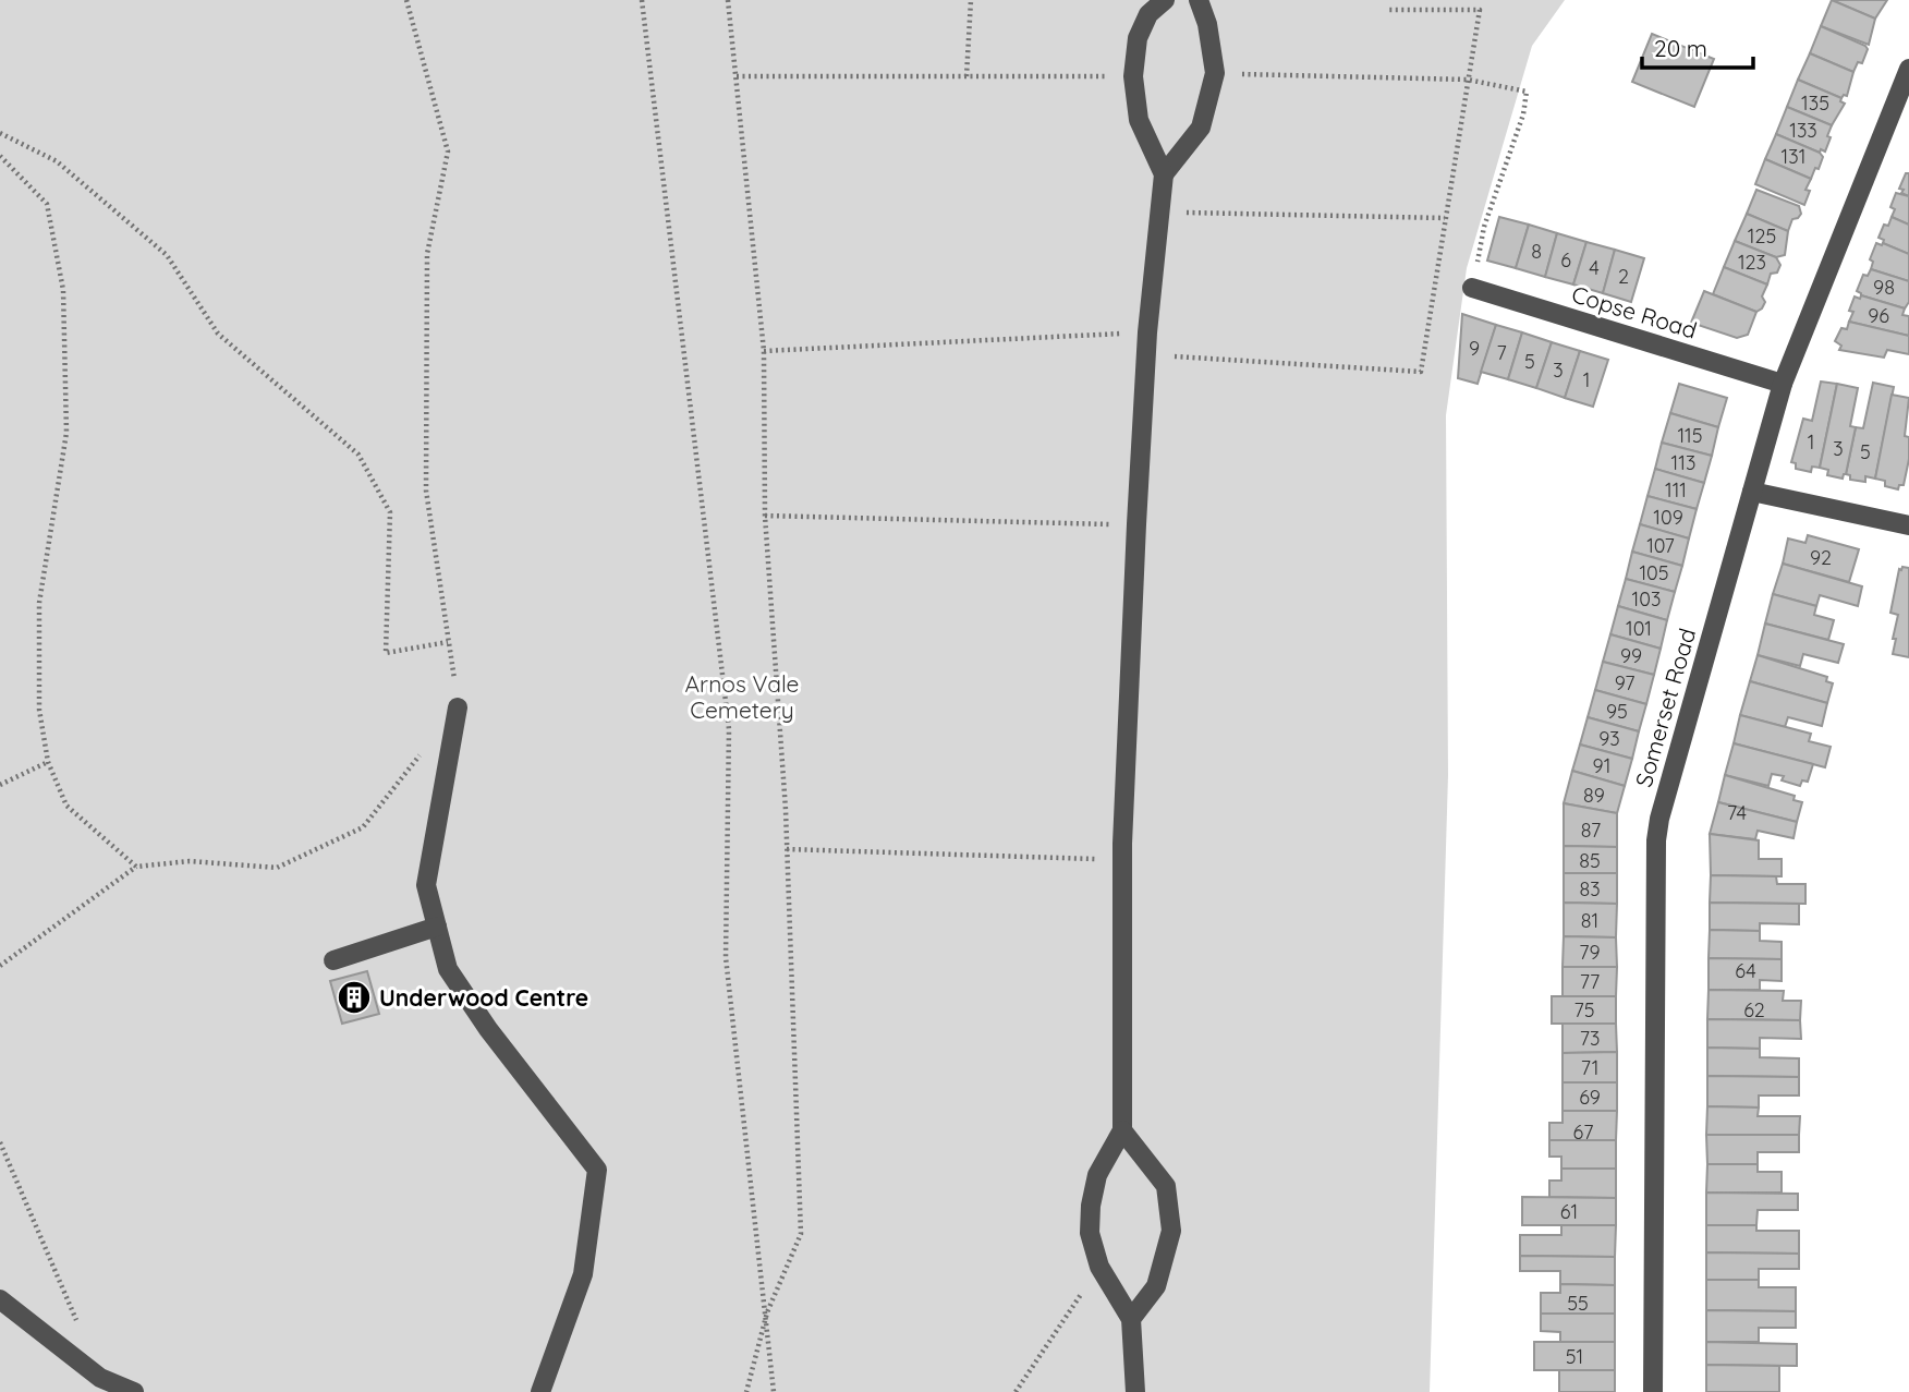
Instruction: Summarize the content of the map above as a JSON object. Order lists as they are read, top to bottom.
{
  "streets": {
    "street": ["Copse Road", "Somerset Road"]
  },
  "crossings": [
    ["Copse Road", "Somerset Road"]
  ],
  "parks": ["Arnos Vale Cemetery"],
  "places": {
    "building": ["Underwood Centre"]
  },
  "house_numbers": [
    "135",
    "133",
    "131",
    "125",
    "8",
    "6",
    "123",
    "4",
    "2",
    "98",
    "96",
    "9",
    "7",
    "5",
    "3",
    "1",
    "115",
    "1",
    "3",
    "5",
    "113",
    "111",
    "109",
    "107",
    "92",
    "105",
    "103",
    "101",
    "99",
    "97",
    "95",
    "93",
    "91",
    "89",
    "74",
    "87",
    "85",
    "83",
    "81",
    "79",
    "64",
    "77",
    "75",
    "62",
    "73",
    "71",
    "69",
    "67",
    "61",
    "55",
    "51"
  ],
  "scale_bar": "20 m"
}
